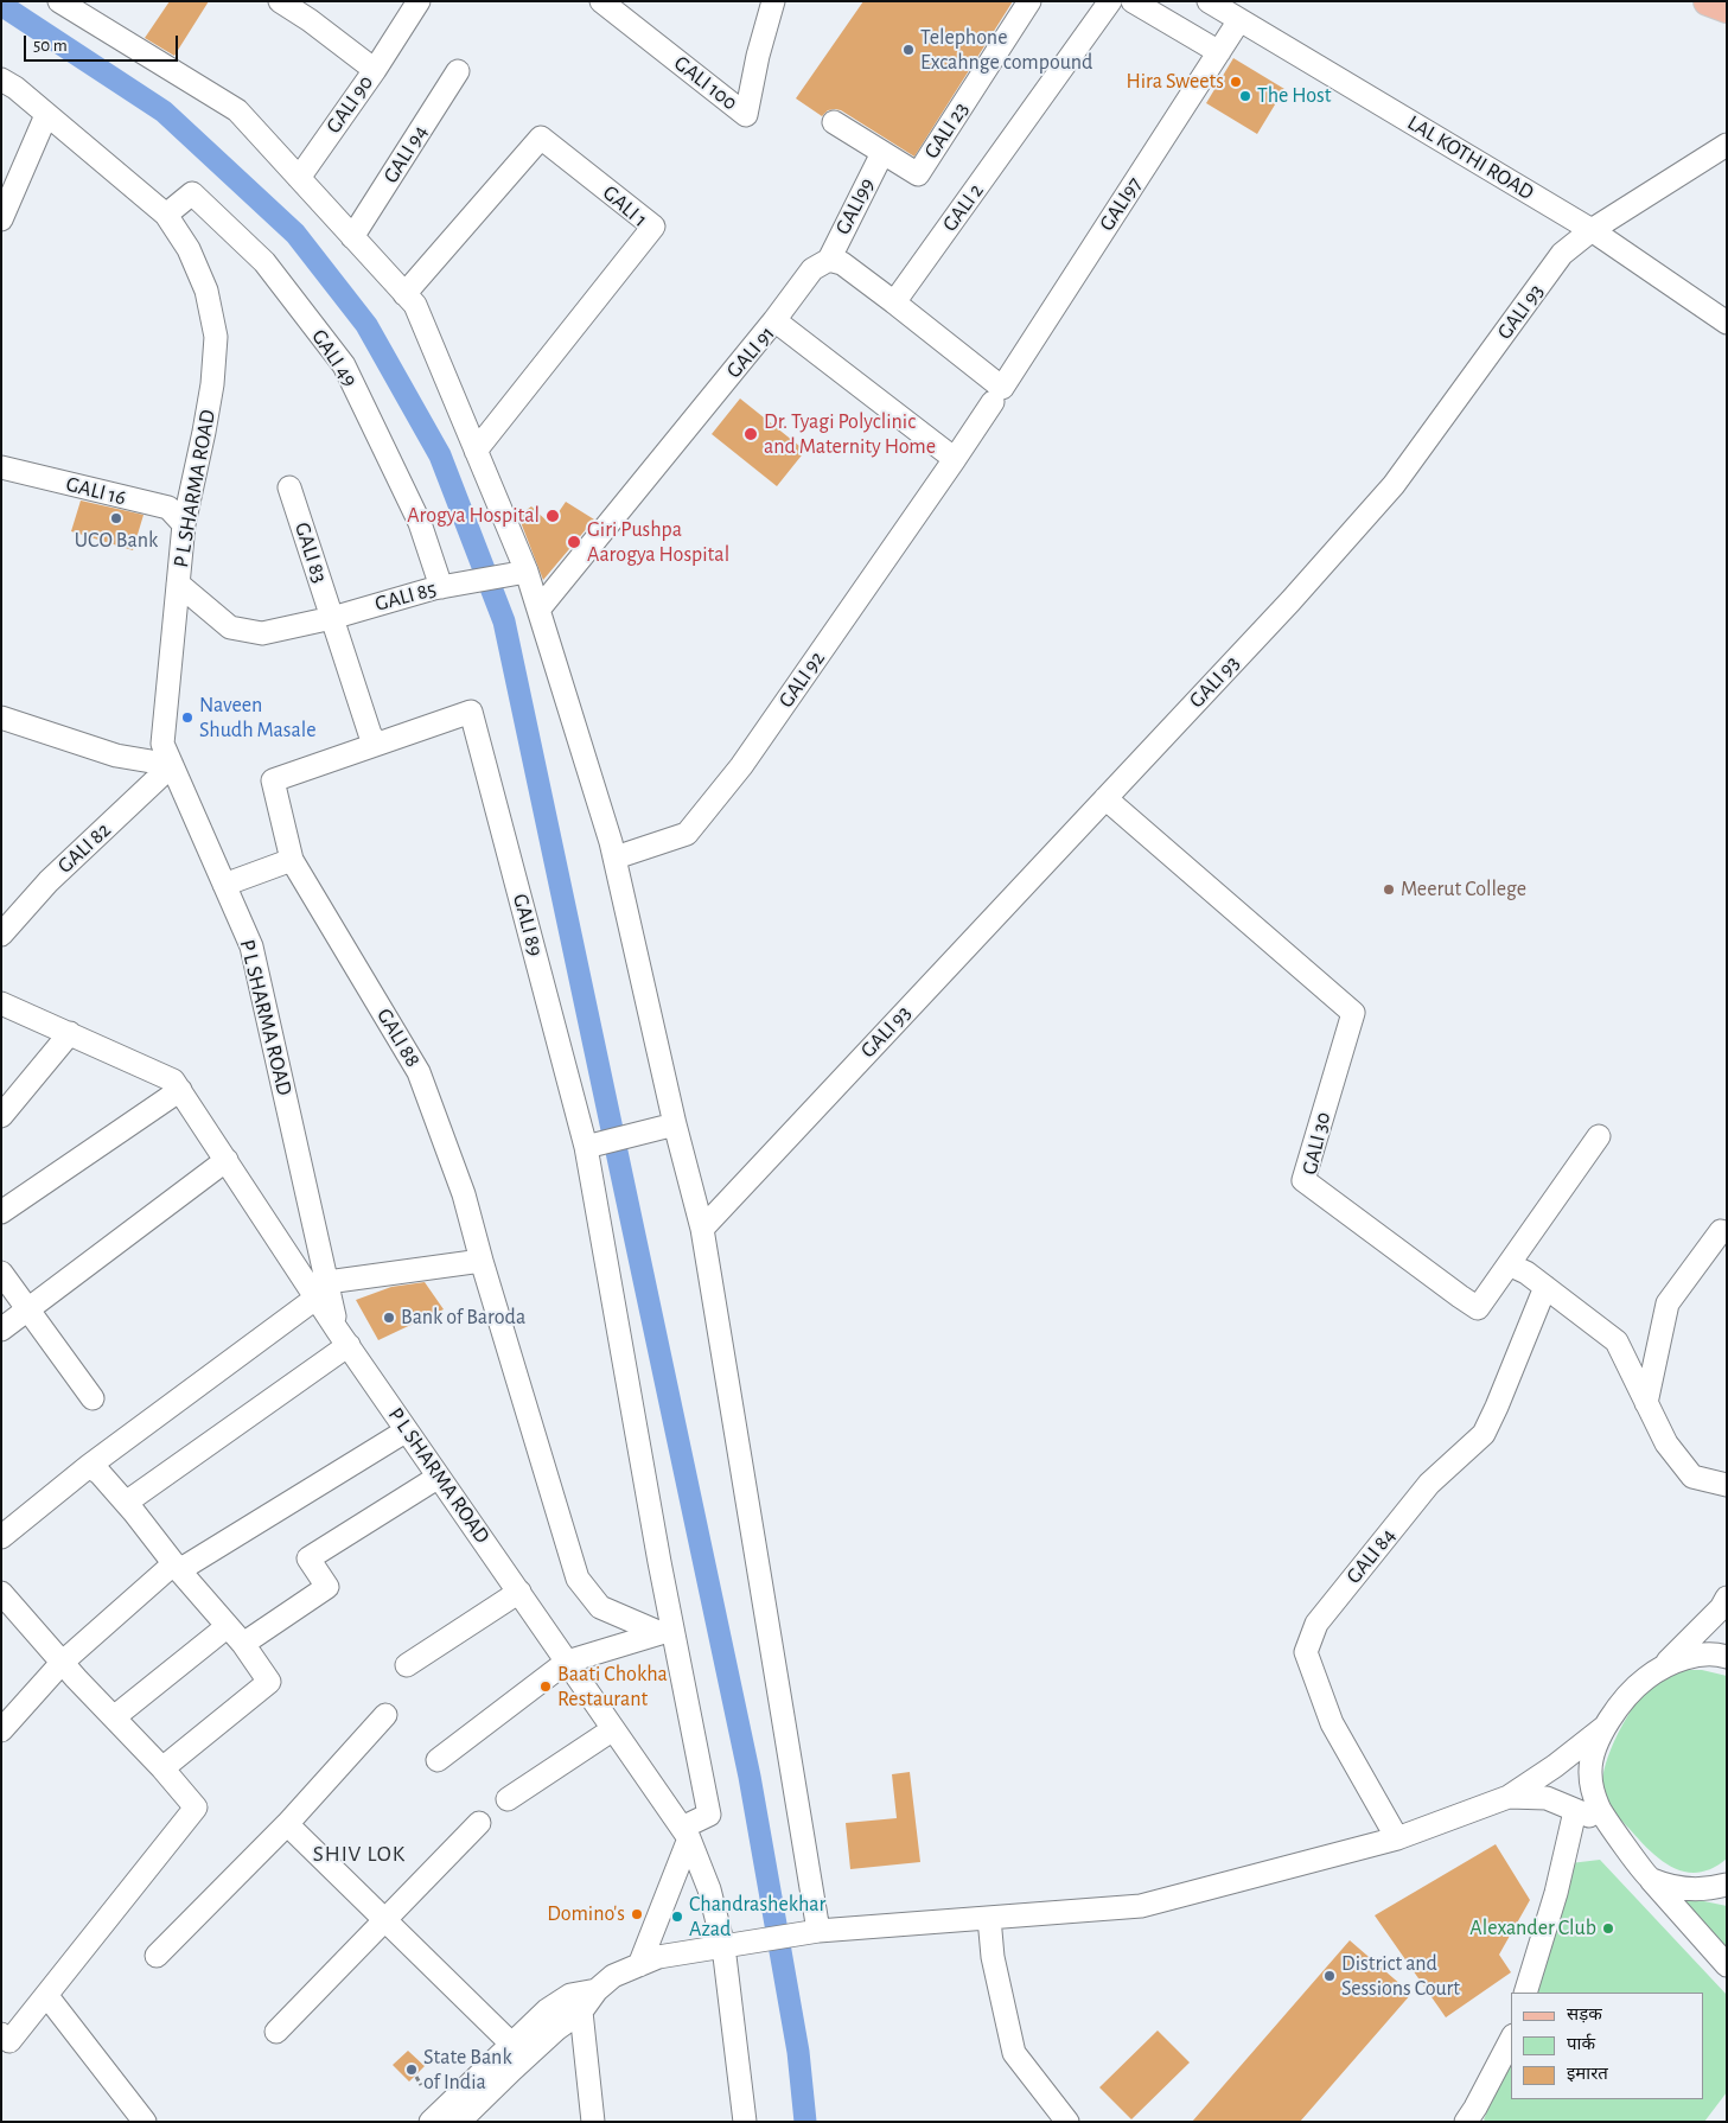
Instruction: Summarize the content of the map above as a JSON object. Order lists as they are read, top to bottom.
{
  "streets": {
    "street": [
      "GALI 100",
      "GALI 90",
      "GALI 23",
      "GALI 94",
      "LAL KOTHI ROAD",
      "GALI97",
      "GALI 1",
      "GALI99",
      "GALI 2",
      "GALI 93",
      "GALI 91",
      "GALI 49",
      "P L SHARMA ROAD",
      "GALI 16",
      "GALI 83",
      "GALI 85",
      "GALI 92",
      "GALI 82",
      "GALI 89",
      "GALI 88",
      "GALI 30",
      "GALI 84"
    ]
  },
  "crossings": [
    ["GALI 23", "GALI99"],
    ["LAL KOTHI ROAD", "GALI97"],
    ["LAL KOTHI ROAD", "GALI 93"],
    ["GALI99", "GALI 91"],
    ["GALI 93", "GALI 30"],
    ["GALI 91", "GALI 92"],
    ["GALI 49", "P L SHARMA ROAD"],
    ["GALI 49", "GALI 85"],
    ["P L SHARMA ROAD", "GALI 16"],
    ["P L SHARMA ROAD", "GALI 85"],
    ["P L SHARMA ROAD", "GALI 82"],
    ["P L SHARMA ROAD", "GALI 88"],
    ["GALI 83", "GALI 85"],
    ["GALI 83", "GALI 89"],
    ["GALI 83", "GALI 88"],
    ["GALI 89", "GALI 88"]
  ],
  "districts": ["SHIV LOK"],
  "places": [
    "Telephone Excahnge compound",
    "Hira Sweets",
    "The Host",
    "Dr. Tyagi Polyclinic and Maternity Home",
    "Arogya Hospital",
    "UCO Bank",
    "Giri Pushpa Aarogya Hospital",
    "Naveen Shudh Masale",
    "Meerut College",
    "Bank of Baroda",
    "Baati Chokha Restaurant",
    "Domino's",
    "Chandrashekhar Azad",
    "Alexander Club",
    "District and Sessions Court",
    "State Bank of India"
  ],
  "legend": ["सड़क", "पार्क", "इमारत"],
  "scale_bar": "50 m"
}
